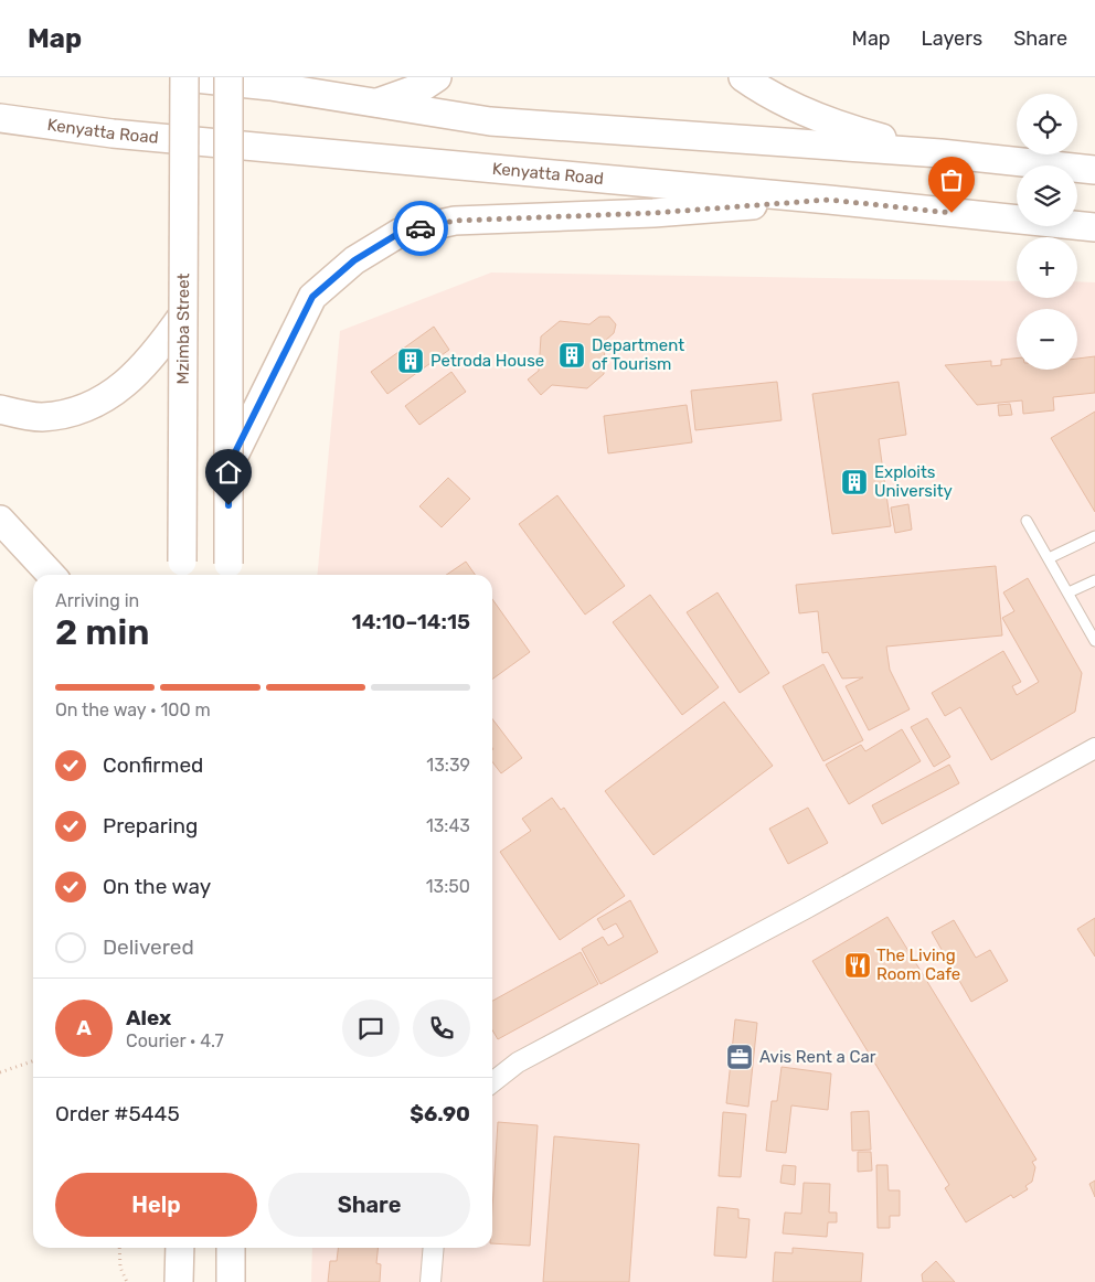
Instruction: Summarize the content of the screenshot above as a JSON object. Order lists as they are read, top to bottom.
{
  "streets": {
    "main road": ["Kenyatta Road", "Mzimba Street"]
  },
  "places": {
    "building": ["Department of Tourism", "Petroda House", "Exploits University"],
    "restaurant": ["The Living Room Cafe"],
    "office": ["Avis Rent a Car"]
  },
  "page": {
    "header": "Map",
    "nav": ["Map", "Layers", "Share"],
    "map_buttons": ["+", "−"],
    "heading": ["2 min", "Arriving in", "14:10–14:15"],
    "panel": [
      "Alex",
      "Courier · 4.7",
      "Order #5445",
      "$6.90"
    ],
    "bar": "On the way · 100 m",
    "list": [
      ["Confirmed", "13:39"],
      ["Preparing", "13:43"],
      ["On the way", "13:50"],
      "Delivered"
    ],
    "round": "A",
    "buttons": ["Help", "Share"]
  }
}
